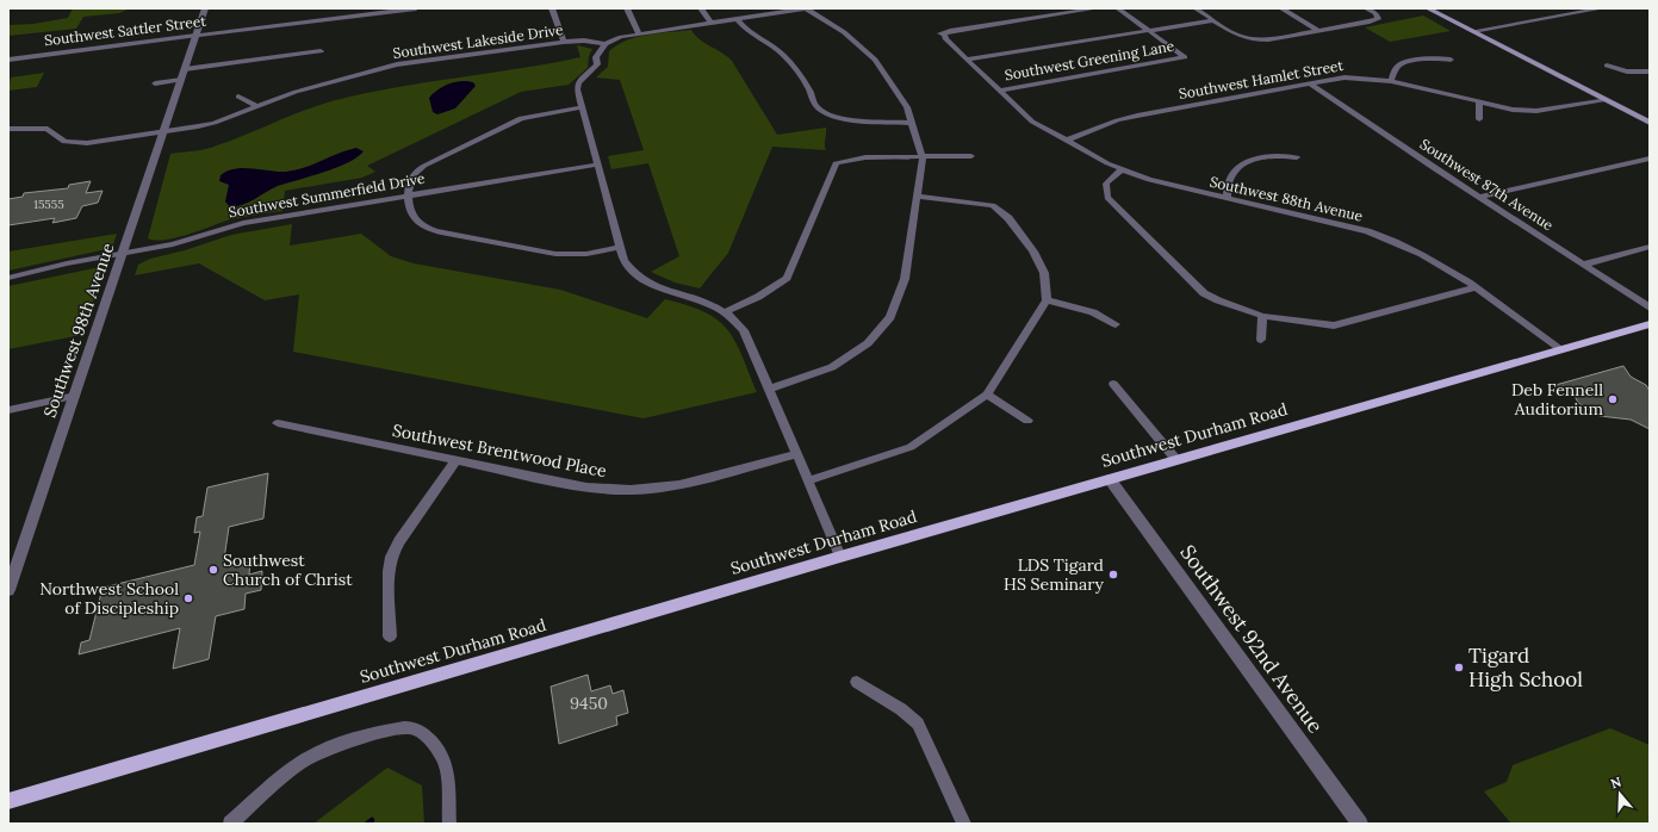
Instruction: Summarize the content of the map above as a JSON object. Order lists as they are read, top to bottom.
{
  "streets": {
    "main road": ["Southwest Durham Road"],
    "street": [
      "Southwest Sattler Street",
      "Southwest Lakeside Drive",
      "Southwest Greening Lane",
      "Southwest Hamlet Street",
      "Southwest 87th Avenue",
      "Southwest Summerfield Drive",
      "Southwest 88th Avenue",
      "Southwest 98th Avenue",
      "Southwest Brentwood Place",
      "Southwest 92nd Avenue"
    ]
  },
  "crossings": [
    ["Southwest Sattler Street", "Southwest 98th Avenue"],
    ["Southwest Lakeside Drive", "Southwest 98th Avenue"],
    ["Southwest Greening Lane", "Southwest 88th Avenue"],
    ["Southwest Hamlet Street", "Southwest 87th Avenue"],
    ["Southwest Hamlet Street", "Southwest 88th Avenue"],
    ["Southwest Summerfield Drive", "Southwest 98th Avenue"],
    ["Southwest 88th Avenue", "Southwest Durham Road"],
    ["Southwest Durham Road", "Southwest 92nd Avenue"]
  ],
  "places": [
    "Deb Fennell Auditorium",
    "Southwest Church of Christ",
    "LDS Tigard HS Seminary",
    "Northwest School of Discipleship",
    "Tigard High School"
  ],
  "house_numbers": ["15555", "9450"],
  "north": "top"
}
